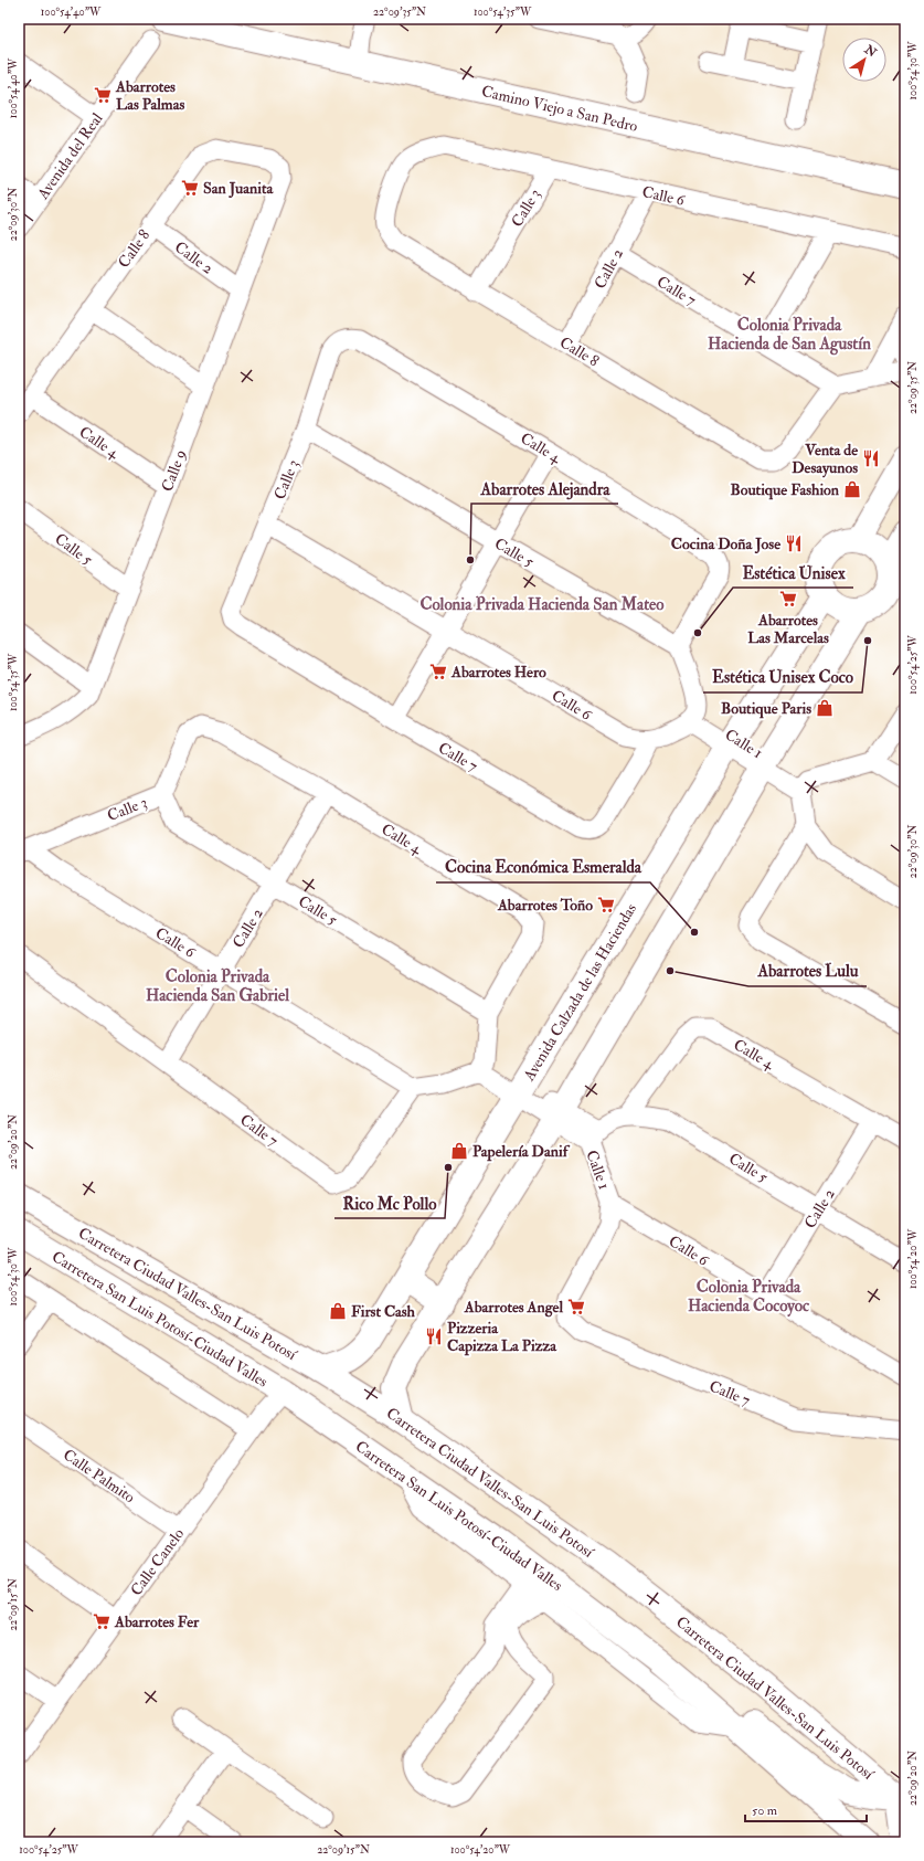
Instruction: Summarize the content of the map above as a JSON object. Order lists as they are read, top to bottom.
{
  "streets": {
    "street": [
      "Camino Viejo a San Pedro",
      "Avenida del Real",
      "Calle 6",
      "Calle 3",
      "Calle 8",
      "Calle 2",
      "Calle 7",
      "Calle 4",
      "Calle 9",
      "Calle 5",
      "Calle 1",
      "Avenida Calzada de las Haciendas",
      "Carretera Ciudad Valles-San Luis Potosí",
      "Carretera San Luis Potosí-Ciudad Valles",
      "Calle Palmito",
      "Calle Canelo"
    ]
  },
  "crossings": [
    ["Calle 6", "Calle 3"],
    ["Calle 6", "Calle 8"],
    ["Calle 6", "Calle 2"],
    ["Calle 6", "Calle 7"],
    ["Calle 6", "Calle 1"],
    ["Calle 3", "Calle 8"],
    ["Calle 3", "Calle 7"],
    ["Calle 3", "Calle 4"],
    ["Calle 3", "Calle 5"],
    ["Calle 8", "Calle 2"],
    ["Calle 8", "Calle 7"],
    ["Calle 8", "Calle 4"],
    ["Calle 8", "Calle 9"],
    ["Calle 2", "Calle 7"],
    ["Calle 2", "Calle 4"],
    ["Calle 2", "Calle 9"],
    ["Calle 2", "Calle 5"],
    ["Calle 7", "Calle 1"],
    ["Calle 4", "Calle 9"],
    ["Calle 4", "Calle 5"],
    ["Calle 9", "Calle 5"],
    ["Calle 5", "Calle 1"],
    ["Calle 1", "Avenida Calzada de las Haciendas"],
    ["Avenida Calzada de las Haciendas", "Carretera Ciudad Valles-San Luis Potosí"],
    ["Carretera San Luis Potosí-Ciudad Valles", "Calle Canelo"],
    ["Calle Palmito", "Calle Canelo"]
  ],
  "districts": [
    "Colonia Privada Hacienda de San Agustín",
    "Colonia Privada Hacienda San Mateo",
    "Colonia Privada Hacienda San Gabriel",
    "Colonia Privada Hacienda Cocoyoc"
  ],
  "places": {
    "supermarket": [
      "Abarrotes Las Palmas",
      "San Juanita",
      "Abarrotes Las Marcelas",
      "Abarrotes Hero",
      "Abarrotes Toño",
      "Abarrotes Angel",
      "Abarrotes Fer"
    ],
    "restaurant": ["Venta de Desayunos", "Cocina Doña Jose", "Pizzeria Capizza La Pizza"],
    "shop": [
      "Boutique Fashion",
      "Boutique Paris",
      "Papelería Danif",
      "First Cash"
    ],
    "other": [
      "Abarrotes Alejandra",
      "Estética Unisex",
      "Estética Unisex Coco",
      "Cocina Económica Esmeralda",
      "Abarrotes Lulu",
      "Rico Mc Pollo"
    ]
  },
  "scale_bar": "50 m",
  "north": "top right",
  "coordinates": [
    "100°54'40\"W",
    "22°09'35\"N",
    "100°54'35\"W",
    "100°54'30\"W",
    "22°09'30\"N",
    "100°54'25\"W",
    "22°09'20\"N",
    "100°54'20\"W",
    "22°09'15\"N"
  ]
}
